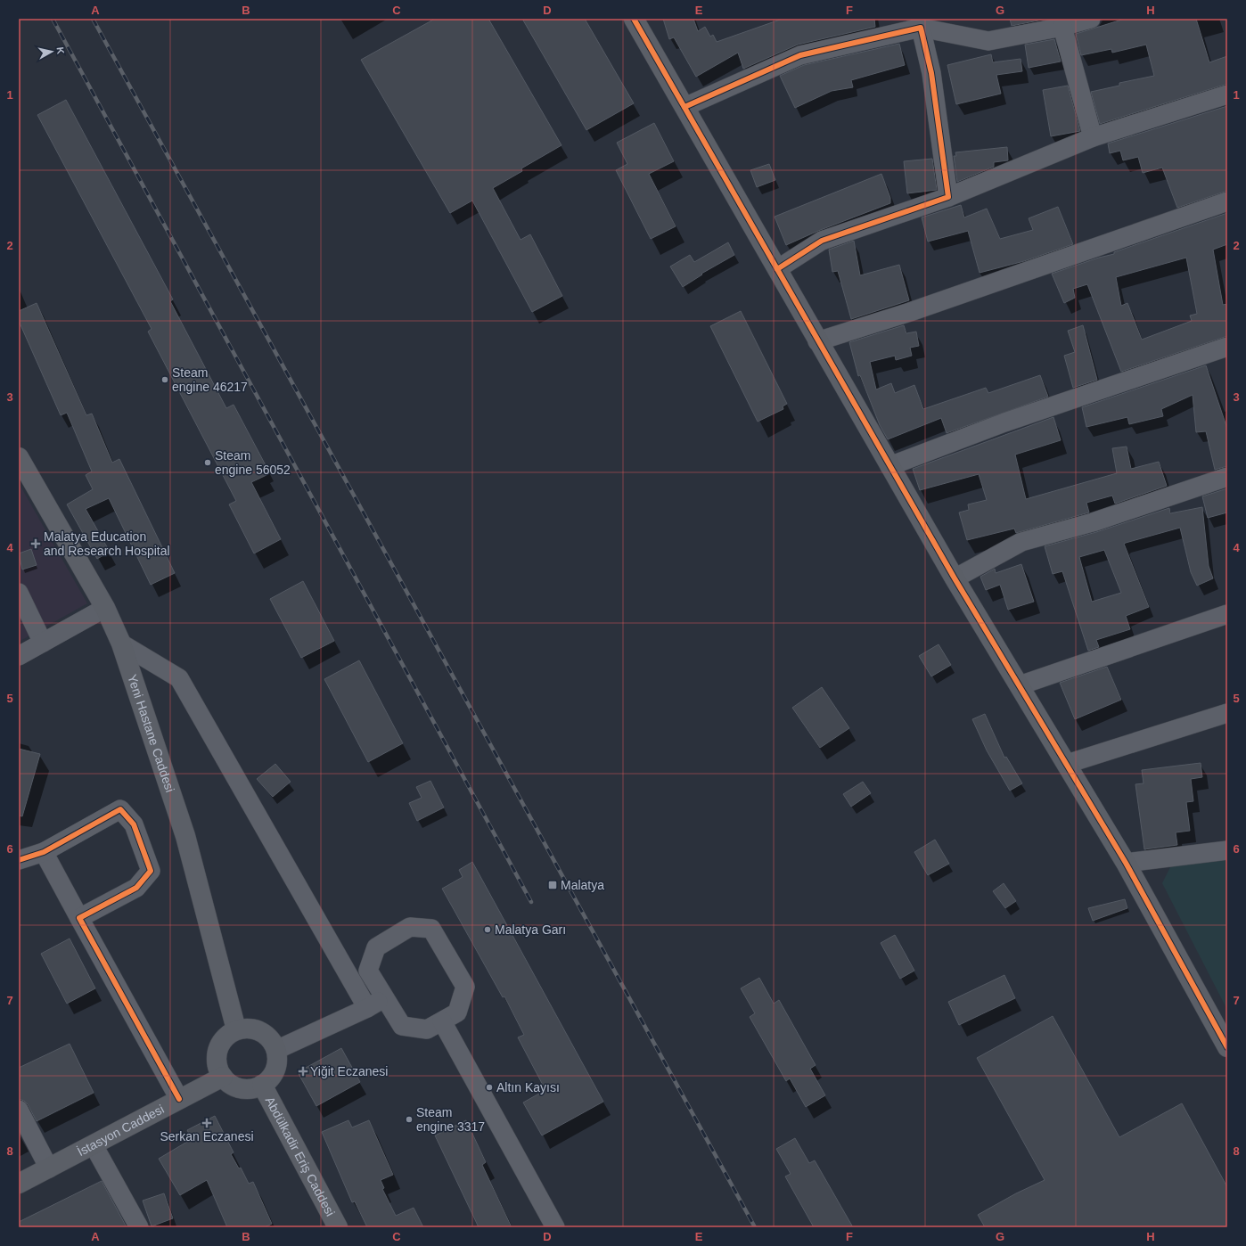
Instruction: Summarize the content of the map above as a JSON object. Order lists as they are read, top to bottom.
{
  "streets": {
    "main road": ["Yeni Hastane Caddesi", "İstasyon Caddesi", "Abdülkadir Eriş Caddesi"]
  },
  "crossings": [
    ["Yeni Hastane Caddesi", "İstasyon Caddesi"],
    ["Yeni Hastane Caddesi", "Abdülkadir Eriş Caddesi"],
    ["İstasyon Caddesi", "Abdülkadir Eriş Caddesi"]
  ],
  "places": {
    "other": [
      "Steam engine 46217",
      "Steam engine 56052",
      "Malatya Garı",
      "Altın Kayısı",
      "Steam engine 3317"
    ],
    "health": ["Malatya Education and Research Hospital", "Yiğit Eczanesi", "Serkan Eczanesi"],
    "transit": ["Malatya"]
  },
  "north": "right",
  "grid": {
    "columns": [
      "A",
      "B",
      "C",
      "D",
      "E",
      "F",
      "G",
      "H"
    ],
    "rows": [
      "1",
      "2",
      "3",
      "4",
      "5",
      "6",
      "7",
      "8"
    ]
  }
}
